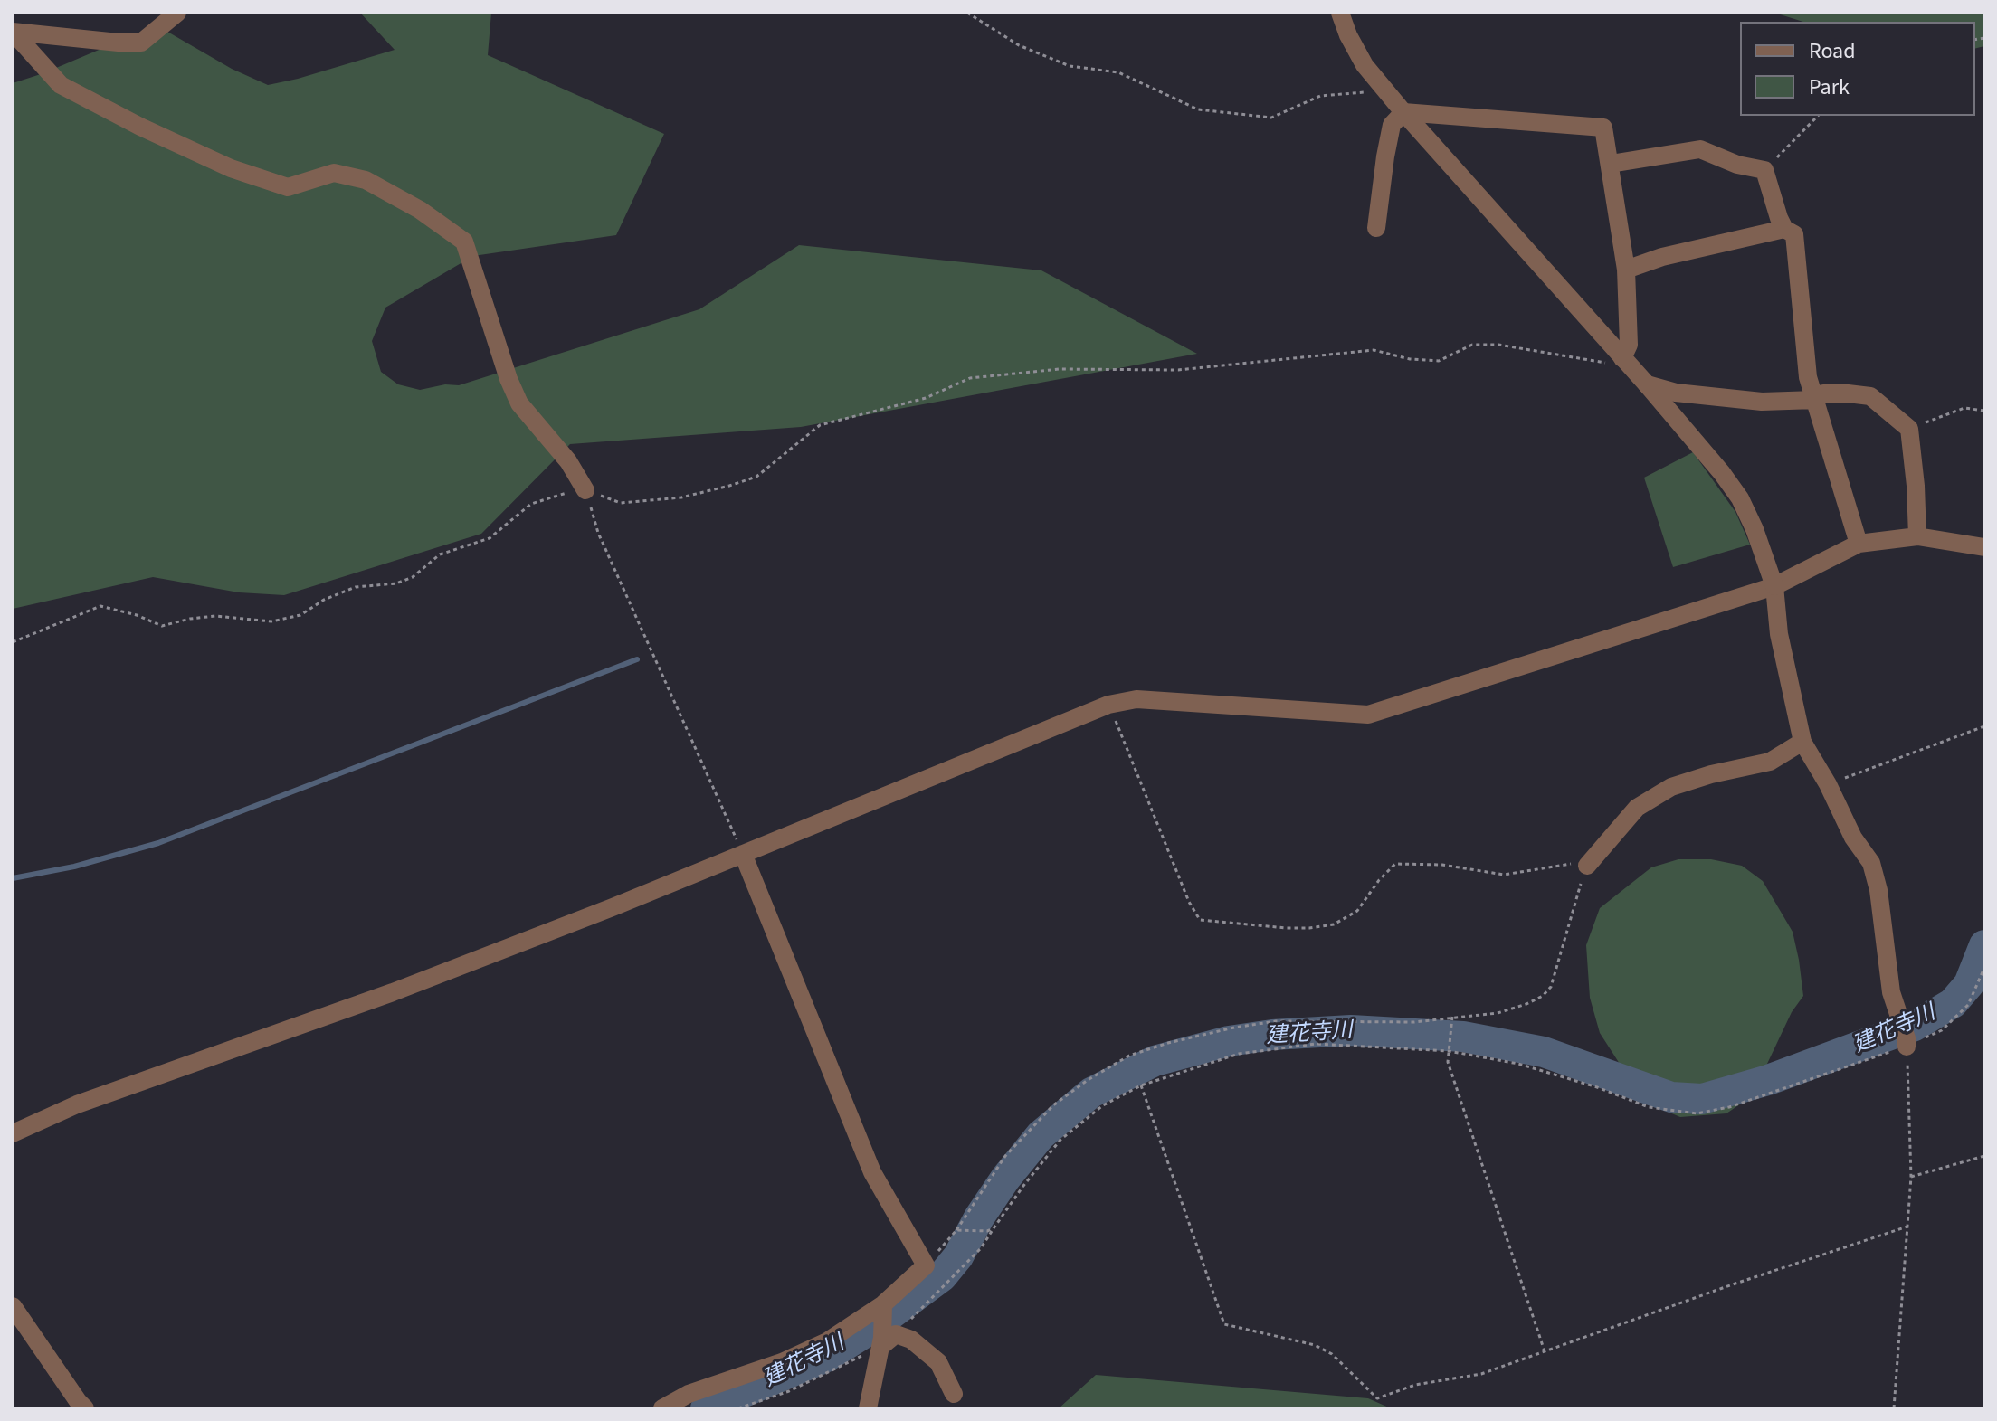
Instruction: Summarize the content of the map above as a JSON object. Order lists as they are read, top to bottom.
{
  "water": ["建花寺川"],
  "legend": ["Road", "Park"]
}
